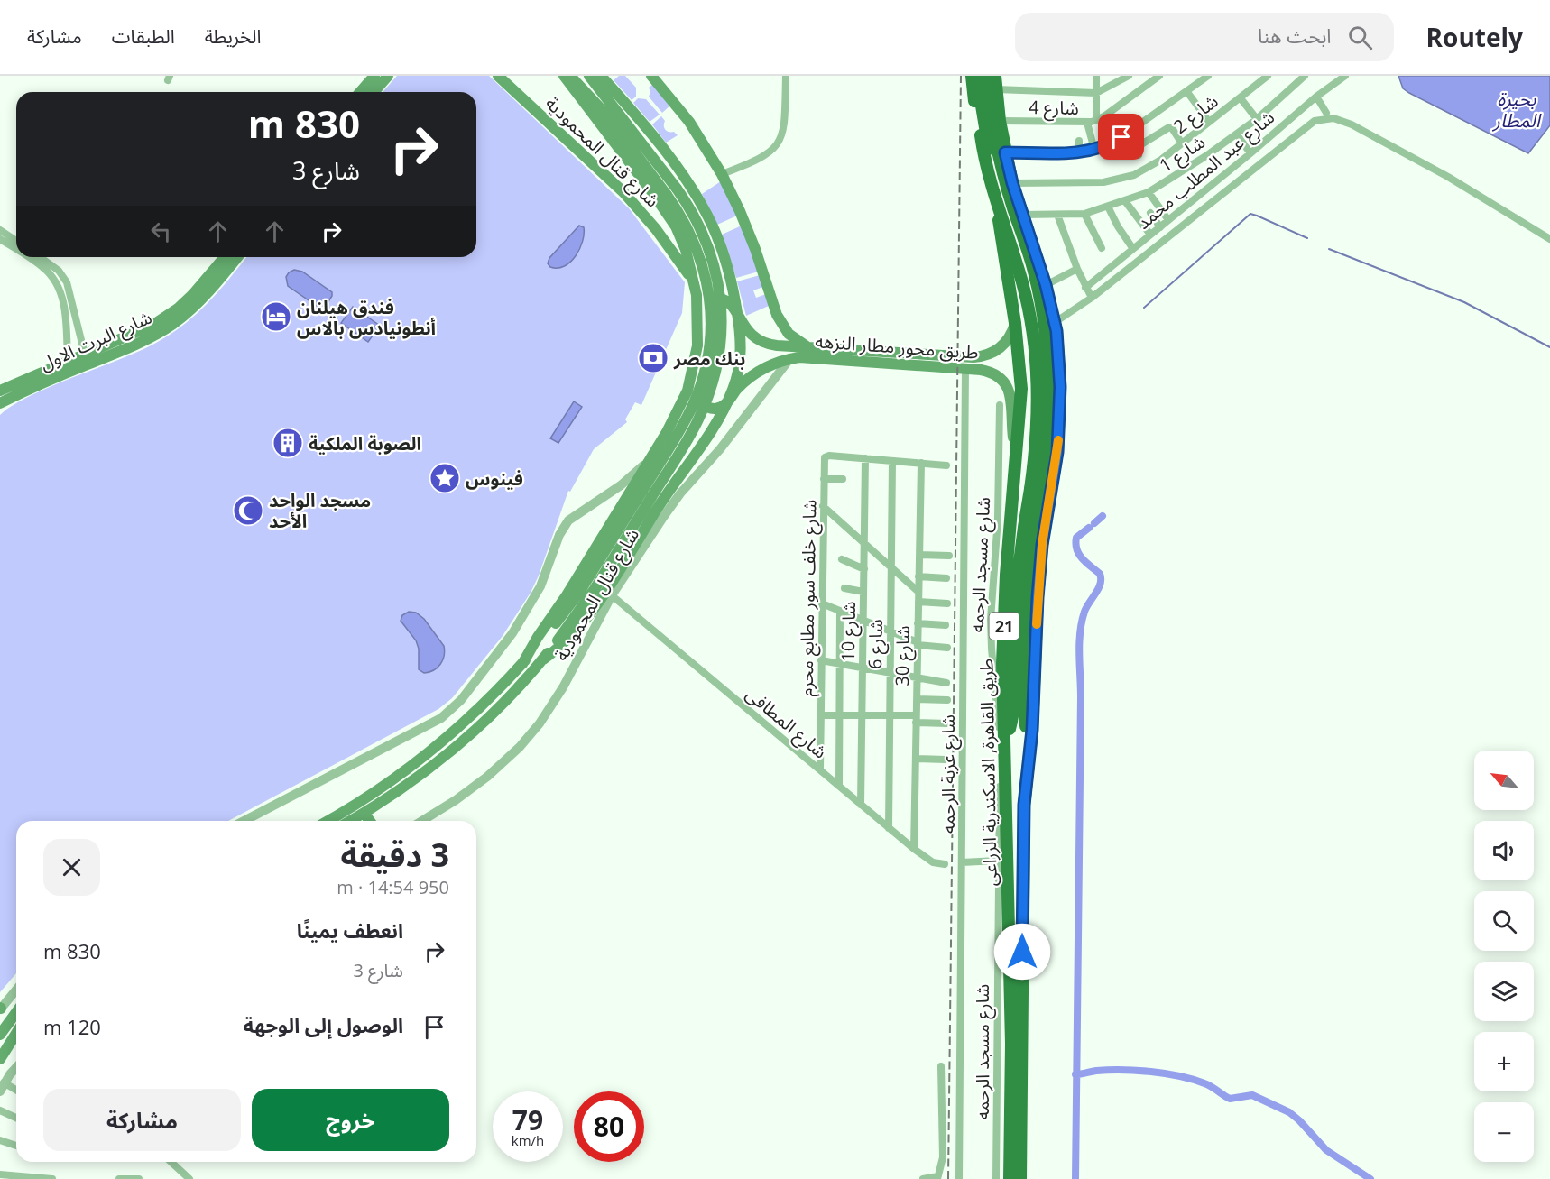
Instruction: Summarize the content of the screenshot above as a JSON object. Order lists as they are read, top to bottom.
{
  "streets": {
    "highway": ["21", "طريق القاهرة, الاسكندرية الزراعى"],
    "main road": ["شارع قنال المحمودية", "شارع البرت الاول", "طريق محور مطار النزهه"],
    "street": [
      "شارع 4",
      "شارع 2",
      "شارع 1",
      "شارع عبد المطلب محمد",
      "شارع مسجد الرحمه",
      "شارع خلف سور مطابع محرم",
      "شارع 10",
      "شارع 6",
      "شارع 30",
      "شارع المطافى",
      "شارع عزبة الرحمه"
    ]
  },
  "crossings": [
    ["شارع 4", "طريق القاهرة, الاسكندرية الزراعى"],
    ["شارع 2", "طريق القاهرة, الاسكندرية الزراعى"],
    ["شارع قنال المحمودية", "طريق محور مطار النزهه"],
    ["شارع قنال المحمودية", "شارع المطافى"],
    ["شارع 1", "طريق القاهرة, الاسكندرية الزراعى"],
    ["طريق محور مطار النزهه", "طريق القاهرة, الاسكندرية الزراعى"],
    ["طريق محور مطار النزهه", "شارع عزبة الرحمه"],
    ["شارع خلف سور مطابع محرم", "شارع 10"],
    ["شارع خلف سور مطابع محرم", "شارع المطافى"],
    ["شارع 10", "شارع المطافى"],
    ["شارع 6", "شارع المطافى"],
    ["شارع 30", "شارع المطافى"]
  ],
  "water": ["بحيرة المطار"],
  "places": {
    "hotel": ["فندق هيلنان أنطونيادس بالاس"],
    "bank": ["بنك مصر"],
    "building": ["الصوبة الملكية"],
    "place": ["فينوس"],
    "mosque": ["مسجد الواحد الأحد"]
  },
  "north": "top left",
  "page": {
    "header": "Routely",
    "search": "ابحث هنا",
    "nav": ["الخريطة", "الطبقات", "مشاركة"],
    "turn": ["830 m", "شارع 3"],
    "map_buttons": ["+", "−"],
    "heading": ["3 دقيقة", "950 m · 14:54"],
    "list": [
      {
        "name": "انعطف يمينًا",
        "note": "شارع 3",
        "value": "830 m"
      },
      {
        "name": "الوصول إلى الوجهة",
        "value": "120 m"
      }
    ],
    "buttons": ["خروج", "مشاركة"],
    "speed": "79 km/h",
    "limit": "80"
  }
}
